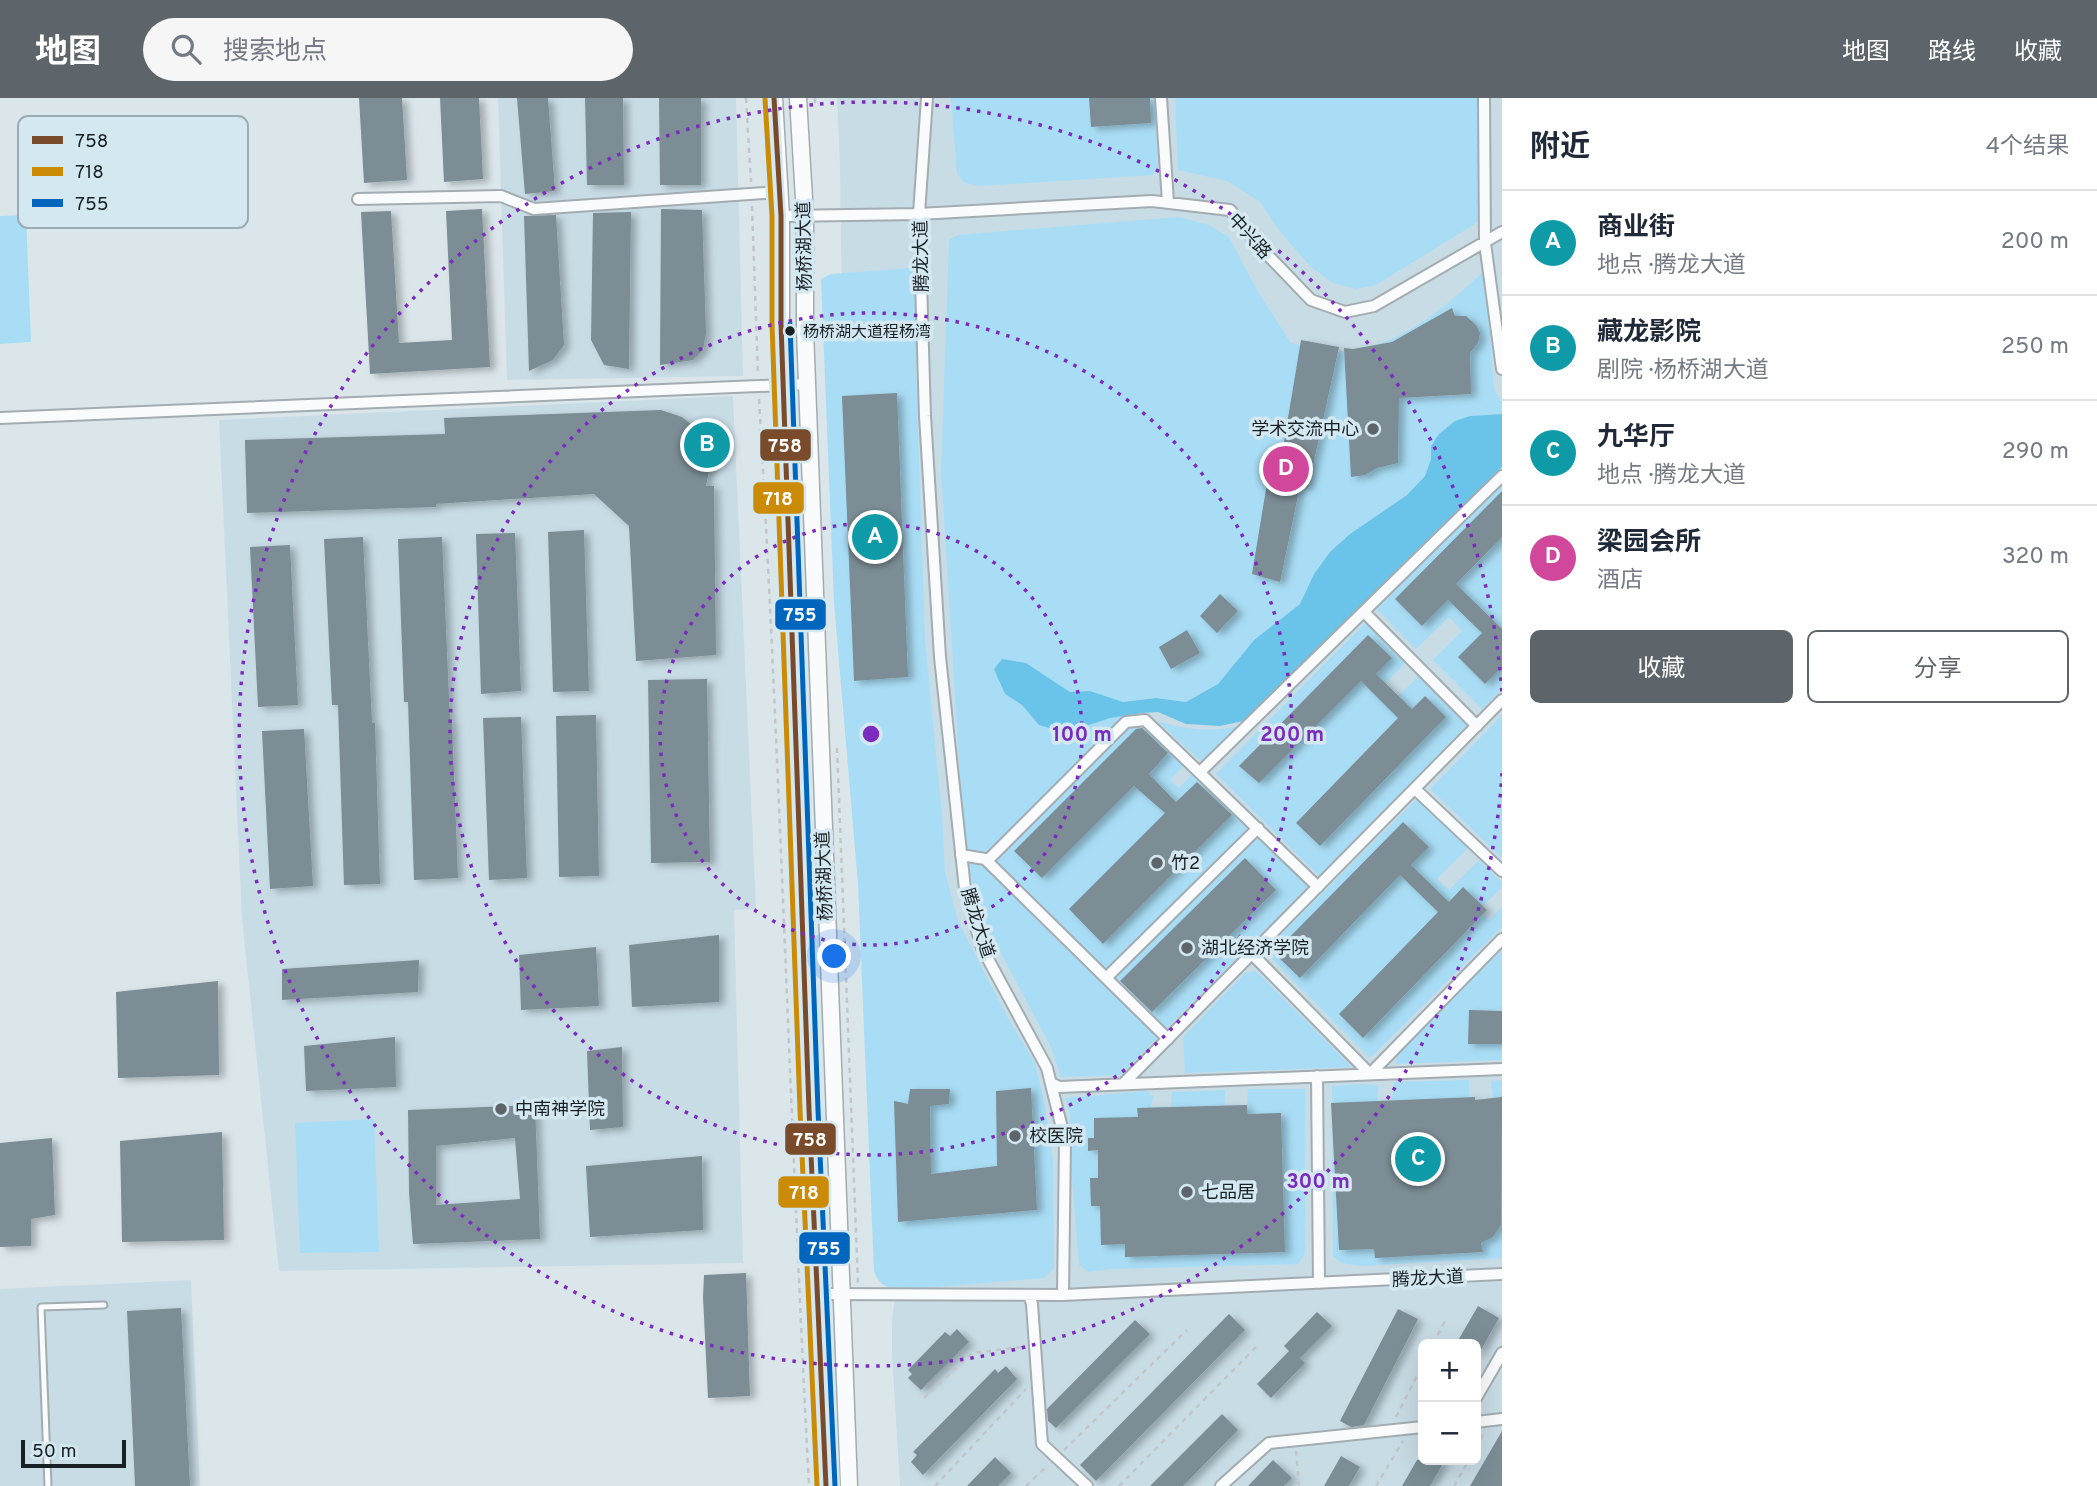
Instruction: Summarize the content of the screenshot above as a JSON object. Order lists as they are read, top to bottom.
{
  "streets": {
    "main road": ["杨桥湖大道"],
    "street": ["中兴路", "腾龙大道"]
  },
  "crossings": [
    ["中兴路", "杨桥湖大道"],
    ["中兴路", "腾龙大道"]
  ],
  "places": [
    "杨桥湖大道程杨湾",
    "学术交流中心",
    "竹2",
    "湖北经济学院",
    "中南神学院",
    "校医院",
    "七品居"
  ],
  "lines": ["transit line 758", "transit line 718", "transit line 755"],
  "legend": ["758", "718", "755"],
  "scale_bar": "50 m",
  "page": {
    "header": "地图",
    "search": "搜索地点",
    "nav": ["地图", "路线", "收藏"],
    "heading": ["附近", "4个结果"],
    "list": [
      {
        "mark": "A",
        "name": "商业街",
        "note": "地点 · 腾龙大道",
        "value": "200 m"
      },
      {
        "mark": "B",
        "name": "藏龙影院",
        "note": "剧院 · 杨桥湖大道",
        "value": "250 m"
      },
      {
        "mark": "C",
        "name": "九华厅",
        "note": "地点 · 腾龙大道",
        "value": "290 m"
      },
      {
        "mark": "D",
        "name": "梁园会所",
        "note": "酒店",
        "value": "320 m"
      }
    ],
    "pins": [
      "B",
      "D",
      "A",
      "C"
    ],
    "buttons": ["收藏", "分享"],
    "map_buttons": ["+", "−"],
    "scale": "50 m"
  },
  "rings": ["100 m", "200 m", "300 m"]
}
